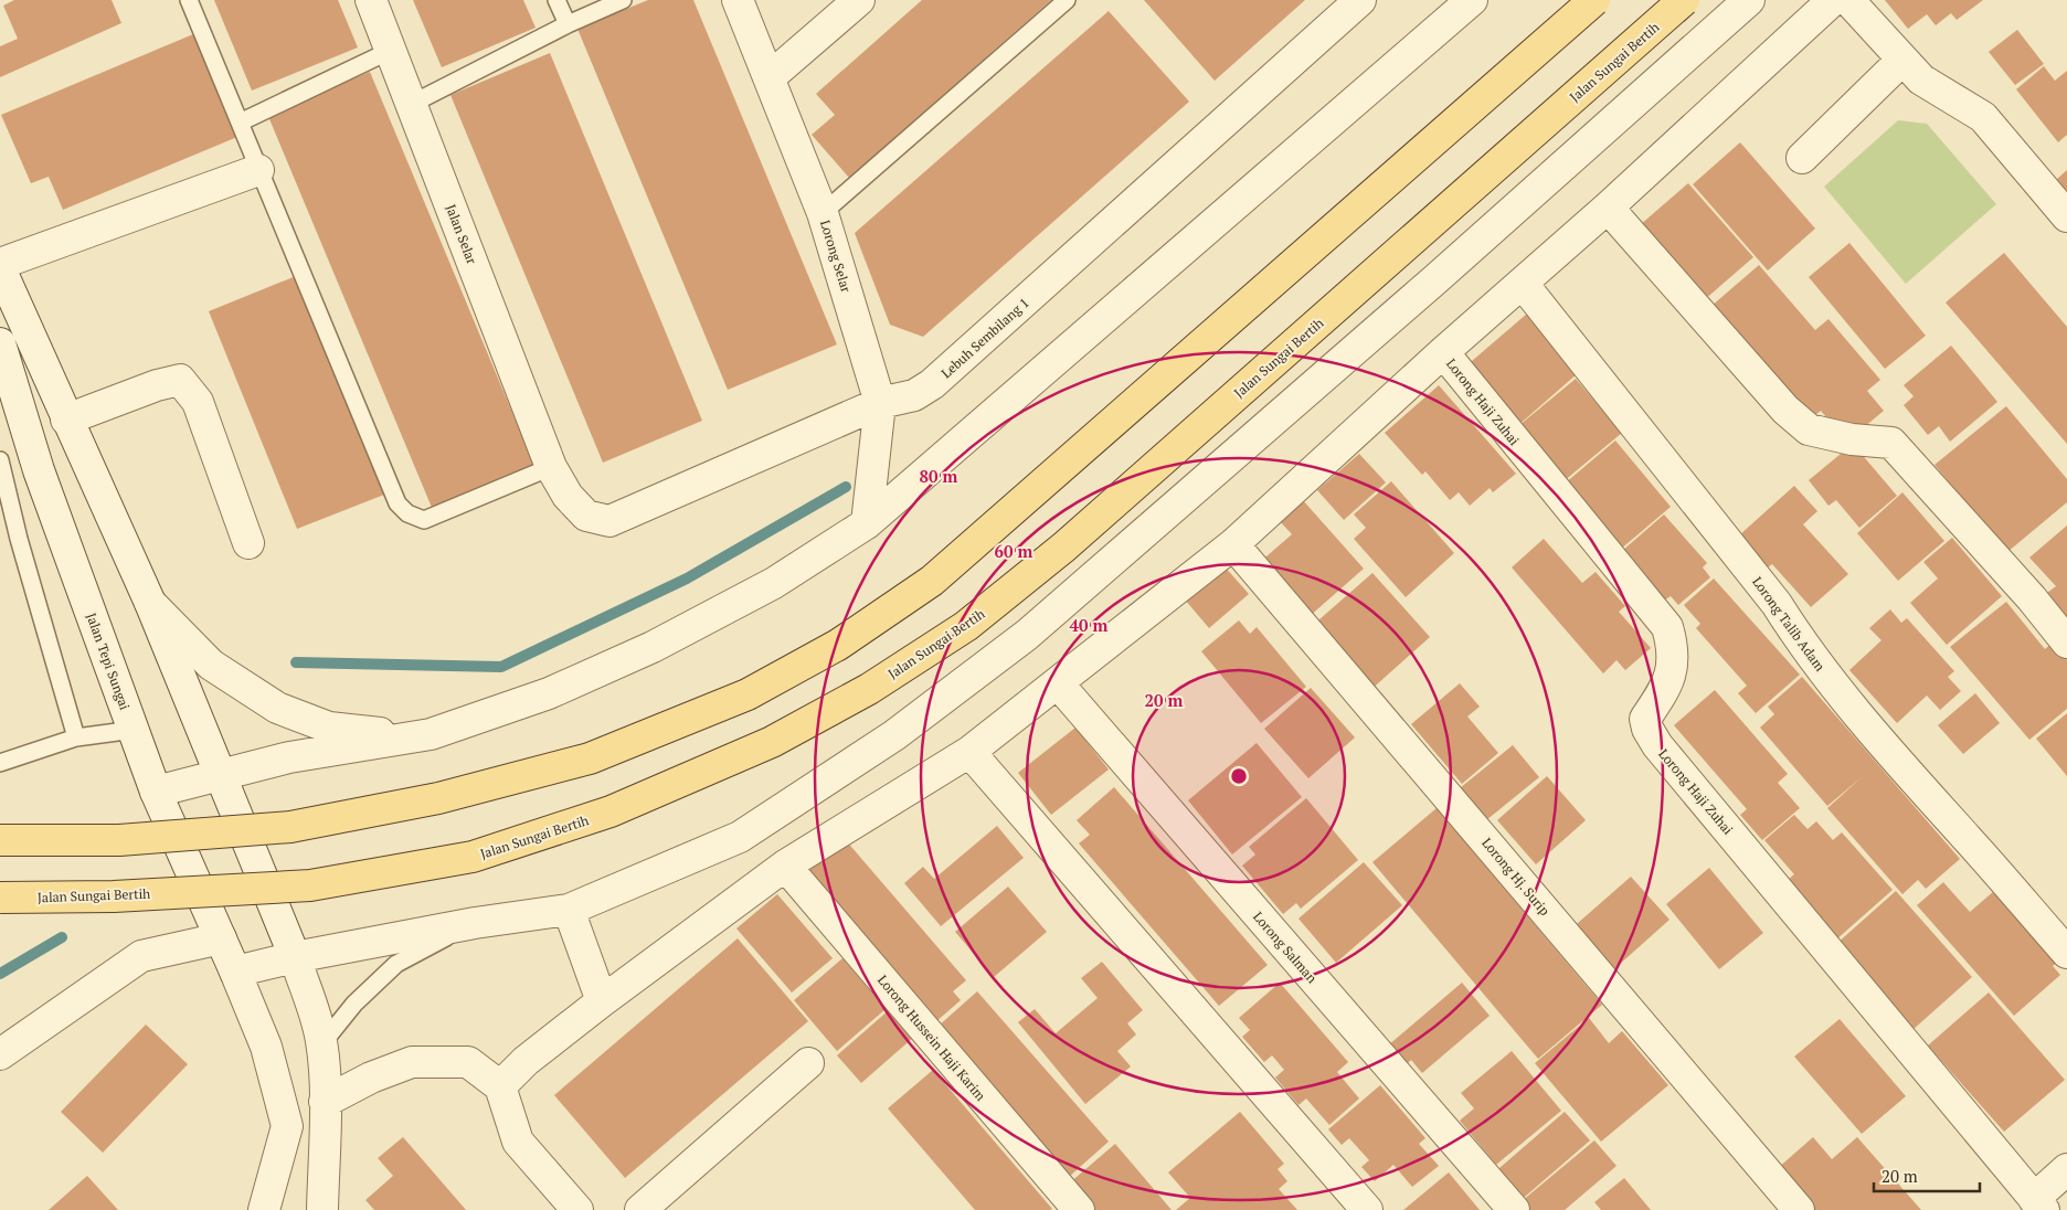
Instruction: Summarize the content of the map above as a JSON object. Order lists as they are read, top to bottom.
{
  "streets": {
    "main road": ["Jalan Sungai Bertih"],
    "street": [
      "Jalan Selar",
      "Lorong Selar",
      "Lebuh Sembilang 1",
      "Lorong Haji Zuhai",
      "Lorong Talib Adam",
      "Jalan Tepi Sungai",
      "Lorong Hj. Surip",
      "Lorong Salman",
      "Lorong Hussein Haji Karim"
    ]
  },
  "crossings": [
    ["Jalan Selar", "Lebuh Sembilang 1"],
    ["Lorong Selar", "Lebuh Sembilang 1"]
  ],
  "scale_bar": "20 m",
  "rings": [
    "80 m",
    "60 m",
    "40 m",
    "20 m"
  ]
}
